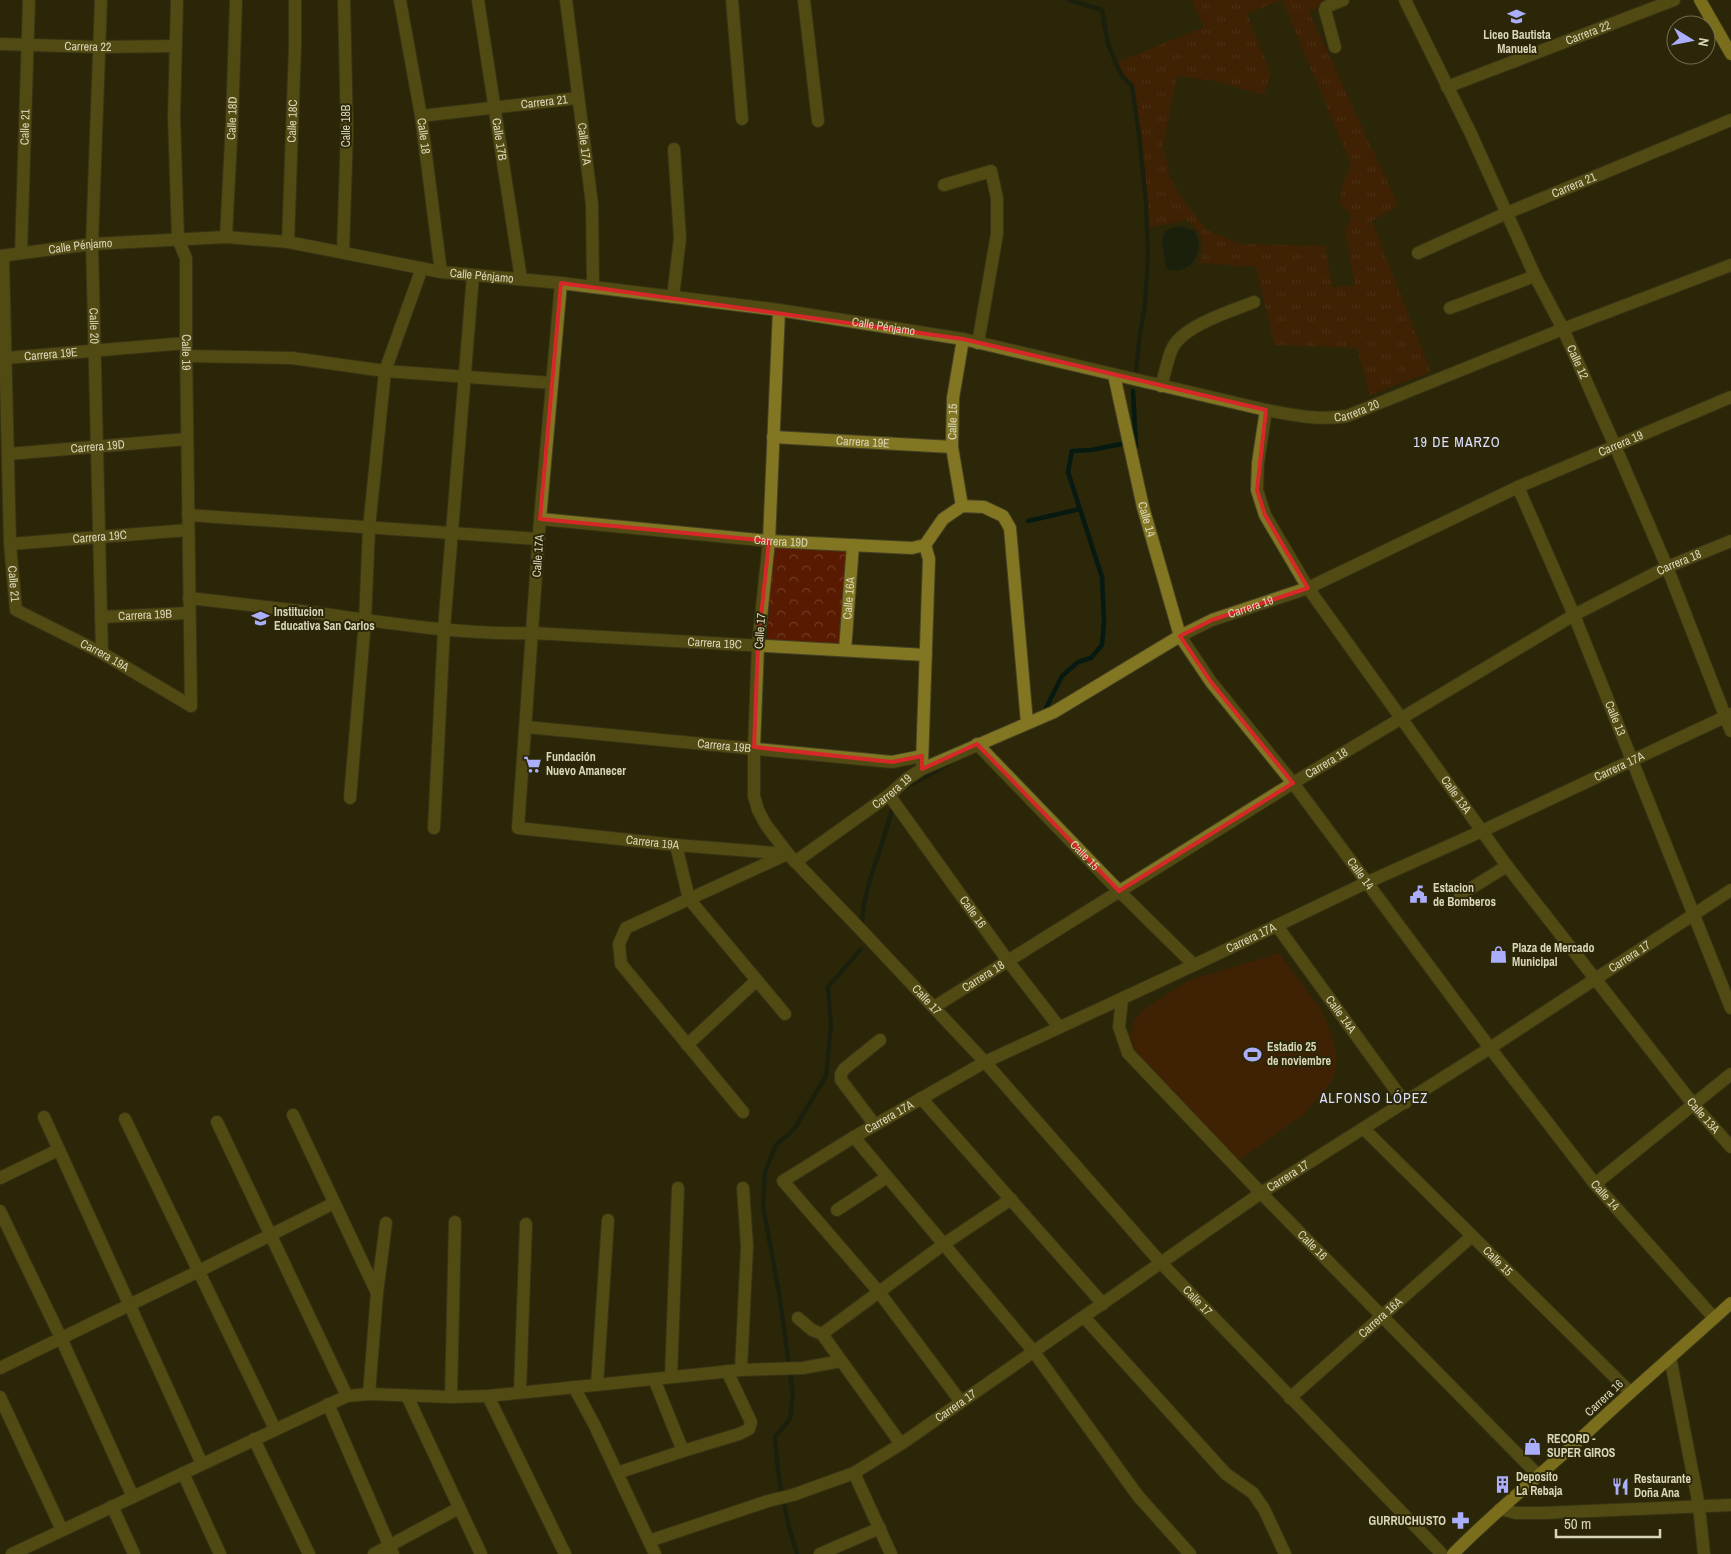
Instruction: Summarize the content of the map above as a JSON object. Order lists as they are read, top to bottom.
{
  "streets": {
    "main road": ["Carrera 16"],
    "street": [
      "Carrera 22",
      "Carrera 21",
      "Calle 18D",
      "Calle 18C",
      "Calle 18B",
      "Calle 21",
      "Calle 18",
      "Calle 17B",
      "Calle 17A",
      "Calle Pénjamo",
      "Calle 20",
      "Calle 19",
      "Carrera 19E",
      "Calle 12",
      "Carrera 20",
      "Calle 15",
      "Carrera 19",
      "Carrera 19D",
      "Calle 14",
      "Carrera 19C",
      "Carrera 18",
      "Calle 16A",
      "Carrera 19B",
      "Calle 17",
      "Carrera 19A",
      "Calle 13",
      "Carrera 17A",
      "Calle 13A",
      "Calle 16",
      "Carrera 17",
      "Calle 14A",
      "Carrera 16A"
    ]
  },
  "crossings": [
    ["Carrera 22", "Calle 21"],
    ["Carrera 22", "Calle 20"],
    ["Carrera 22", "Calle 19"],
    ["Carrera 22", "Calle 12"],
    ["Carrera 21", "Calle 18"],
    ["Carrera 21", "Calle 17B"],
    ["Carrera 21", "Calle 17A"],
    ["Carrera 21", "Calle 12"],
    ["Calle 18D", "Calle Pénjamo"],
    ["Calle 18C", "Calle Pénjamo"],
    ["Calle 18B", "Calle Pénjamo"],
    ["Calle 21", "Calle Pénjamo"],
    ["Calle 21", "Carrera 19E"],
    ["Calle 21", "Carrera 19D"],
    ["Calle 21", "Carrera 19C"],
    ["Calle 21", "Carrera 19A"],
    ["Calle 18", "Calle Pénjamo"],
    ["Calle 17B", "Calle Pénjamo"],
    ["Calle 17A", "Calle Pénjamo"],
    ["Calle 17A", "Carrera 19E"],
    ["Calle 17A", "Carrera 19D"],
    ["Calle 17A", "Carrera 19C"],
    ["Calle 17A", "Carrera 19B"],
    ["Calle 17A", "Carrera 19A"],
    ["Calle Pénjamo", "Calle 20"],
    ["Calle Pénjamo", "Calle 19"],
    ["Calle Pénjamo", "Carrera 20"],
    ["Calle Pénjamo", "Calle 15"],
    ["Calle Pénjamo", "Calle 17"],
    ["Calle 20", "Carrera 19E"],
    ["Calle 20", "Carrera 19D"],
    ["Calle 20", "Carrera 19C"],
    ["Calle 20", "Carrera 19B"],
    ["Calle 20", "Carrera 19A"],
    ["Calle 19", "Carrera 19E"],
    ["Calle 19", "Carrera 19D"],
    ["Calle 19", "Carrera 19C"],
    ["Calle 19", "Carrera 19B"],
    ["Calle 19", "Carrera 19A"],
    ["Carrera 19E", "Calle 15"],
    ["Carrera 19E", "Calle 17"],
    ["Calle 12", "Carrera 20"],
    ["Calle 12", "Carrera 19"],
    ["Calle 12", "Carrera 18"],
    ["Calle 12", "Carrera 17A"],
    ["Carrera 20", "Calle 15"],
    ["Carrera 20", "Calle 14"],
    ["Carrera 20", "Calle 13A"],
    ["Calle 15", "Carrera 19"],
    ["Calle 15", "Carrera 18"],
    ["Calle 15", "Carrera 17A"],
    ["Calle 15", "Carrera 17"],
    ["Calle 15", "Carrera 16A"],
    ["Calle 15", "Carrera 16"],
    ["Carrera 19", "Calle 14"],
    ["Carrera 19", "Carrera 19B"],
    ["Carrera 19", "Calle 17"],
    ["Carrera 19", "Carrera 19A"],
    ["Carrera 19", "Calle 13"],
    ["Carrera 19", "Calle 13A"],
    ["Carrera 19", "Calle 16"],
    ["Carrera 19D", "Calle 16A"],
    ["Carrera 19D", "Calle 17"],
    ["Calle 14", "Carrera 18"],
    ["Calle 14", "Carrera 17A"],
    ["Calle 14", "Carrera 17"],
    ["Calle 14", "Carrera 16"],
    ["Carrera 19C", "Calle 16A"],
    ["Carrera 19C", "Calle 17"],
    ["Carrera 18", "Calle 17"],
    ["Carrera 18", "Calle 13"],
    ["Carrera 18", "Calle 13A"],
    ["Carrera 18", "Calle 16"],
    ["Carrera 19B", "Calle 17"],
    ["Calle 17", "Carrera 19A"],
    ["Calle 17", "Carrera 17A"],
    ["Calle 17", "Carrera 17"],
    ["Calle 17", "Carrera 16A"],
    ["Calle 13", "Carrera 17A"],
    ["Calle 13", "Carrera 17"],
    ["Carrera 17A", "Calle 13A"],
    ["Carrera 17A", "Calle 16"],
    ["Carrera 17A", "Calle 14A"],
    ["Calle 13A", "Carrera 17"],
    ["Calle 16", "Carrera 17"],
    ["Calle 16", "Carrera 16A"],
    ["Calle 16", "Carrera 16"],
    ["Carrera 17", "Calle 14A"]
  ],
  "districts": ["19 DE MARZO", "ALFONSO LÓPEZ"],
  "places": {
    "school or university": ["Liceo Bautista Manuela", "Institucion Educativa San Carlos"],
    "supermarket": ["Fundación Nuevo Amanecer"],
    "public building": ["Estacion de Bomberos"],
    "shop": ["Plaza de Mercado Municipal", "RECORD - SUPER GIROS"],
    "sports": ["Estadio 25 de noviembre"],
    "building": ["Deposito La Rebaja"],
    "restaurant": ["Restaurante Doña Ana"],
    "pharmacy": ["GURRUCHUSTO"]
  },
  "scale_bar": "50 m",
  "north": "right"
}
